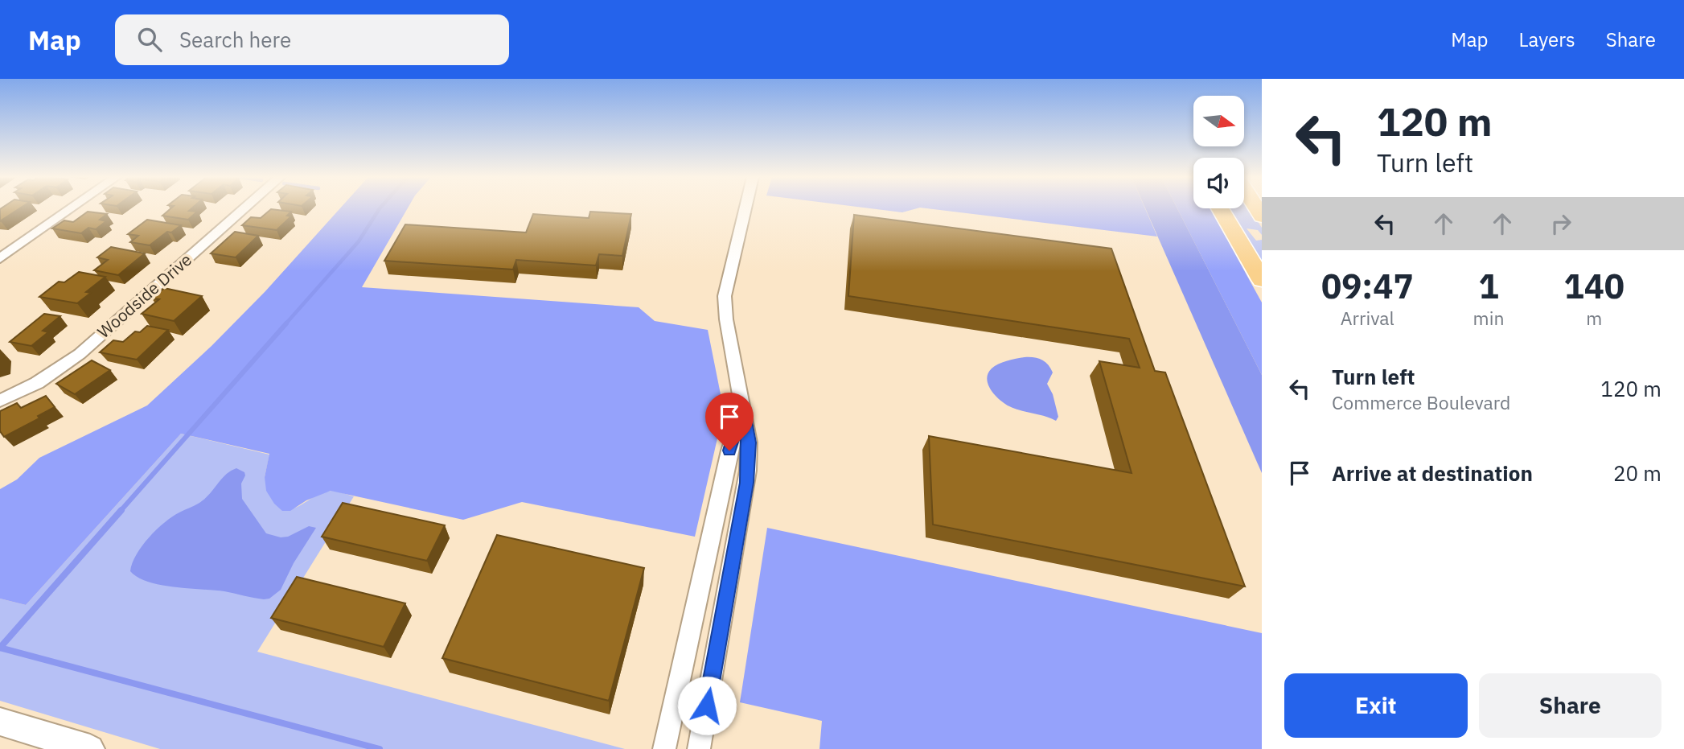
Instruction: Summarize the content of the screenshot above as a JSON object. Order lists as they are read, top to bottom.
{
  "streets": {
    "street": ["Woodside Drive"]
  },
  "north": "right",
  "page": {
    "header": "Map",
    "search": "Search here",
    "nav": ["Map", "Layers", "Share"],
    "turn": ["120 m", "Turn left"],
    "eta": [
      "09:47",
      "Arrival",
      "1",
      "min",
      "140",
      "m"
    ],
    "list": [
      {
        "name": "Turn left",
        "note": "Commerce Boulevard",
        "value": "120 m"
      },
      {
        "name": "Arrive at destination",
        "value": "20 m"
      }
    ],
    "buttons": ["Exit", "Share"]
  }
}
